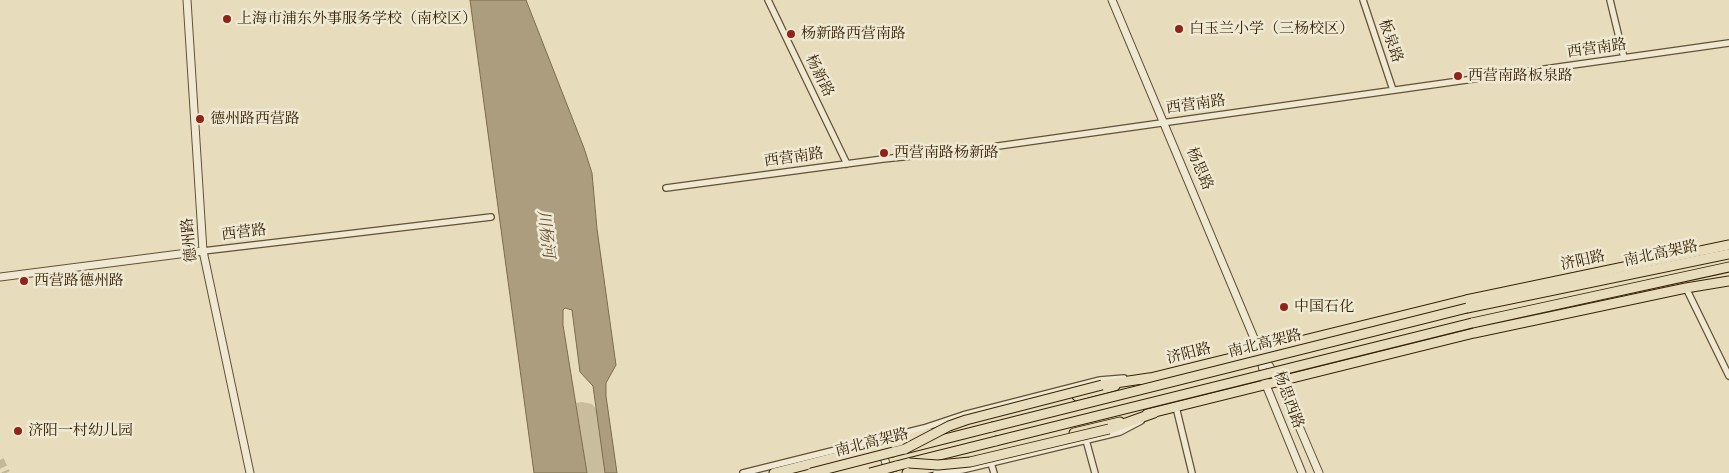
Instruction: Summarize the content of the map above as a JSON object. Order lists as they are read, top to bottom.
{
  "streets": {
    "main road": ["南北高架路", "济阳路"],
    "street": [
      "板泉路",
      "西营南路",
      "杨新路",
      "杨思路",
      "西营路",
      "德州路",
      "杨思西路"
    ]
  },
  "crossings": [
    ["板泉路", "西营南路"],
    ["西营南路", "杨新路"],
    ["西营南路", "杨思路"],
    ["杨思路", "济阳路"],
    ["杨思路", "杨思西路"],
    ["西营路", "德州路"],
    ["济阳路", "杨思西路"]
  ],
  "water": ["川杨河"],
  "places": [
    "上海市浦东外事服务学校（南校区）",
    "白玉兰小学（三杨校区）",
    "杨新路西营南路",
    "西营南路板泉路",
    "德州路西营路",
    "西营南路杨新路",
    "西营路德州路",
    "中国石化",
    "济阳一村幼儿园"
  ]
}
